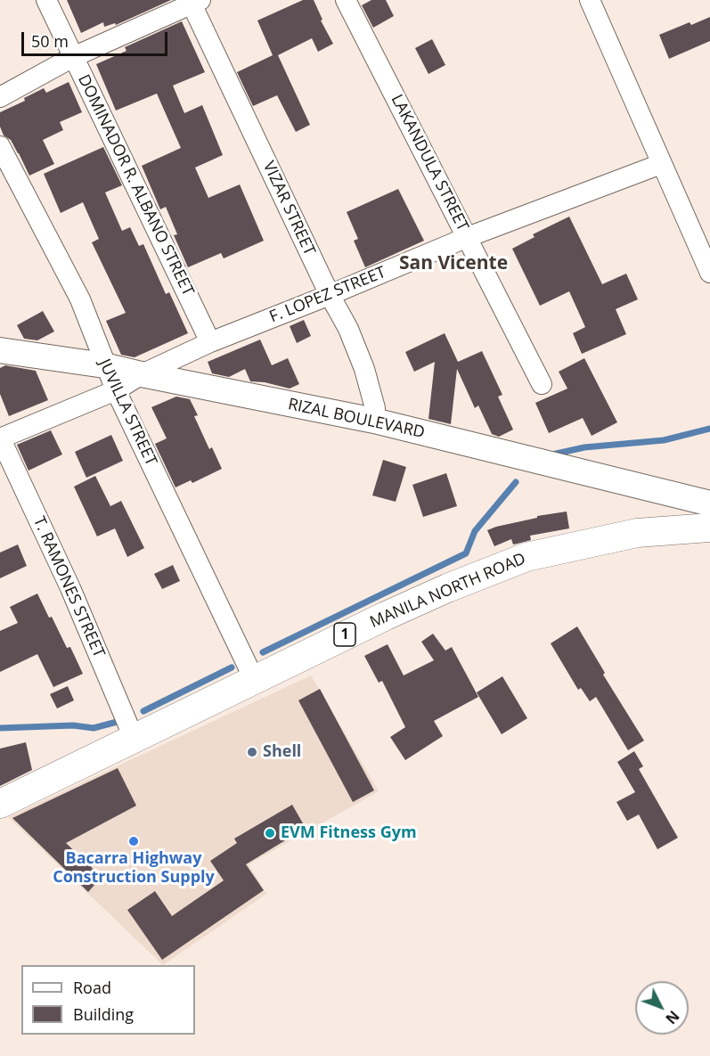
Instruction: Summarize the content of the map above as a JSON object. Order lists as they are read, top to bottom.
{
  "streets": {
    "highway": ["MANILA NORTH ROAD", "1"],
    "main road": ["RIZAL BOULEVARD"],
    "street": [
      "LAKANDULA STREET",
      "DOMINADOR R. ALBANO STREET",
      "VIZAR STREET",
      "F. LOPEZ STREET",
      "JUVILLA STREET",
      "T. RAMONES STREET"
    ]
  },
  "crossings": [
    ["LAKANDULA STREET", "F. LOPEZ STREET"],
    ["DOMINADOR R. ALBANO STREET", "F. LOPEZ STREET"],
    ["VIZAR STREET", "F. LOPEZ STREET"],
    ["VIZAR STREET", "RIZAL BOULEVARD"],
    ["F. LOPEZ STREET", "JUVILLA STREET"],
    ["F. LOPEZ STREET", "RIZAL BOULEVARD"],
    ["F. LOPEZ STREET", "T. RAMONES STREET"],
    ["JUVILLA STREET", "RIZAL BOULEVARD"],
    ["JUVILLA STREET", "MANILA NORTH ROAD"],
    ["T. RAMONES STREET", "MANILA NORTH ROAD"]
  ],
  "districts": ["San Vicente"],
  "places": ["Shell", "EVM Fitness Gym", "Bacarra Highway Construction Supply"],
  "legend": ["Road", "Building"],
  "scale_bar": "50 m",
  "north": "bottom right"
}
